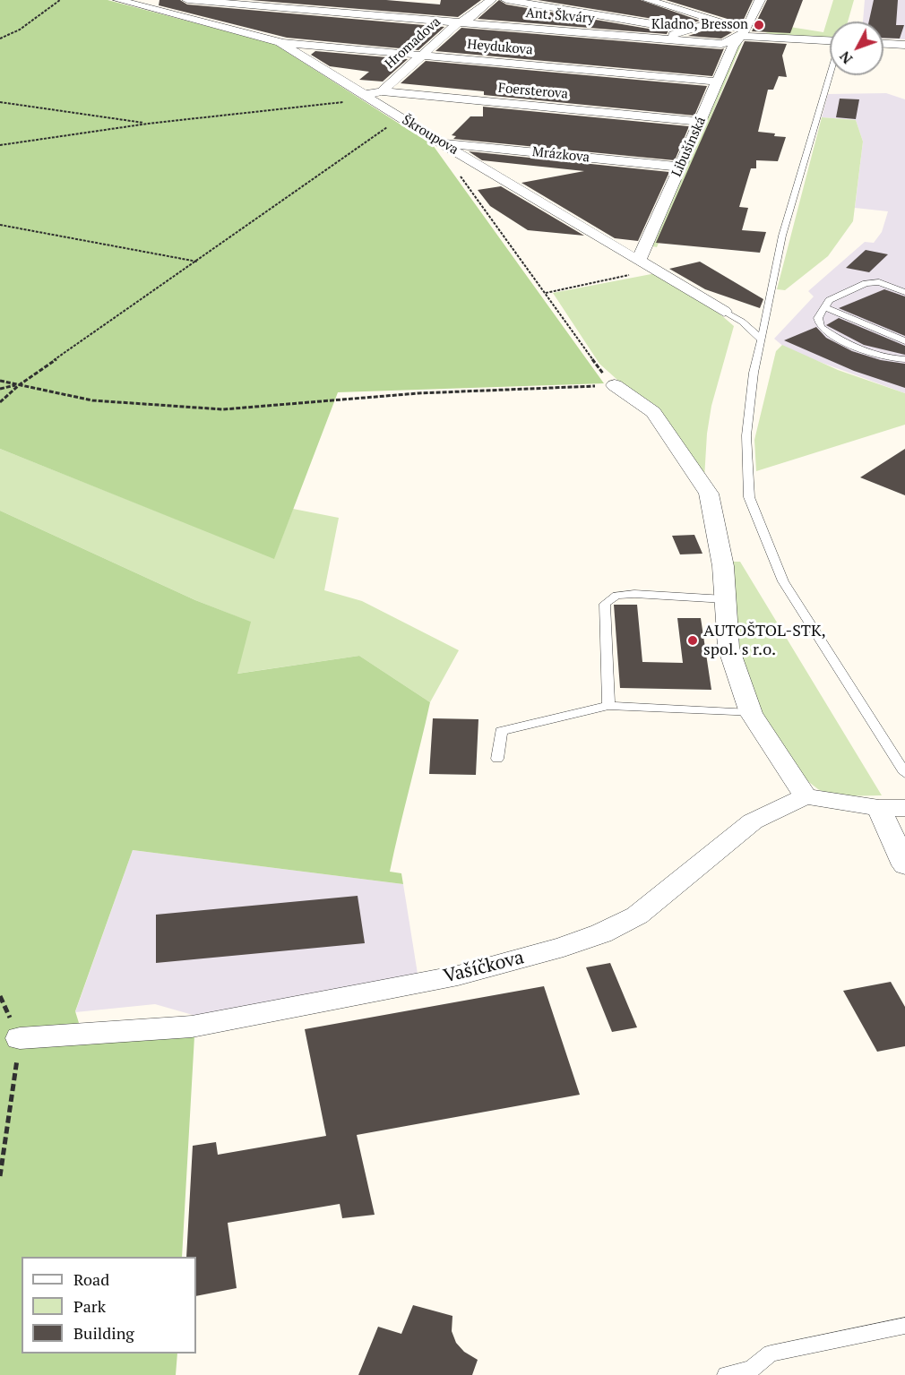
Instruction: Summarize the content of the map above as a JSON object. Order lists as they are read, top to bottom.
{
  "streets": {
    "street": [
      "Ant. Škváry",
      "Hromadova",
      "Heydukova",
      "Foersterova",
      "Škroupova",
      "Libušínská",
      "Mrázkova",
      "Vašíčkova"
    ]
  },
  "crossings": [
    ["Ant. Škváry", "Hromadova"],
    ["Ant. Škváry", "Libušínská"],
    ["Hromadova", "Heydukova"],
    ["Hromadova", "Foersterova"],
    ["Heydukova", "Škroupova"],
    ["Heydukova", "Libušínská"],
    ["Foersterova", "Škroupova"],
    ["Foersterova", "Libušínská"],
    ["Škroupova", "Libušínská"],
    ["Škroupova", "Mrázkova"],
    ["Libušínská", "Mrázkova"]
  ],
  "places": ["Kladno, Bresson", "AUTOŠTOL-STK, spol. s r.o."],
  "legend": ["Road", "Park", "Building"],
  "north": "bottom left"
}
